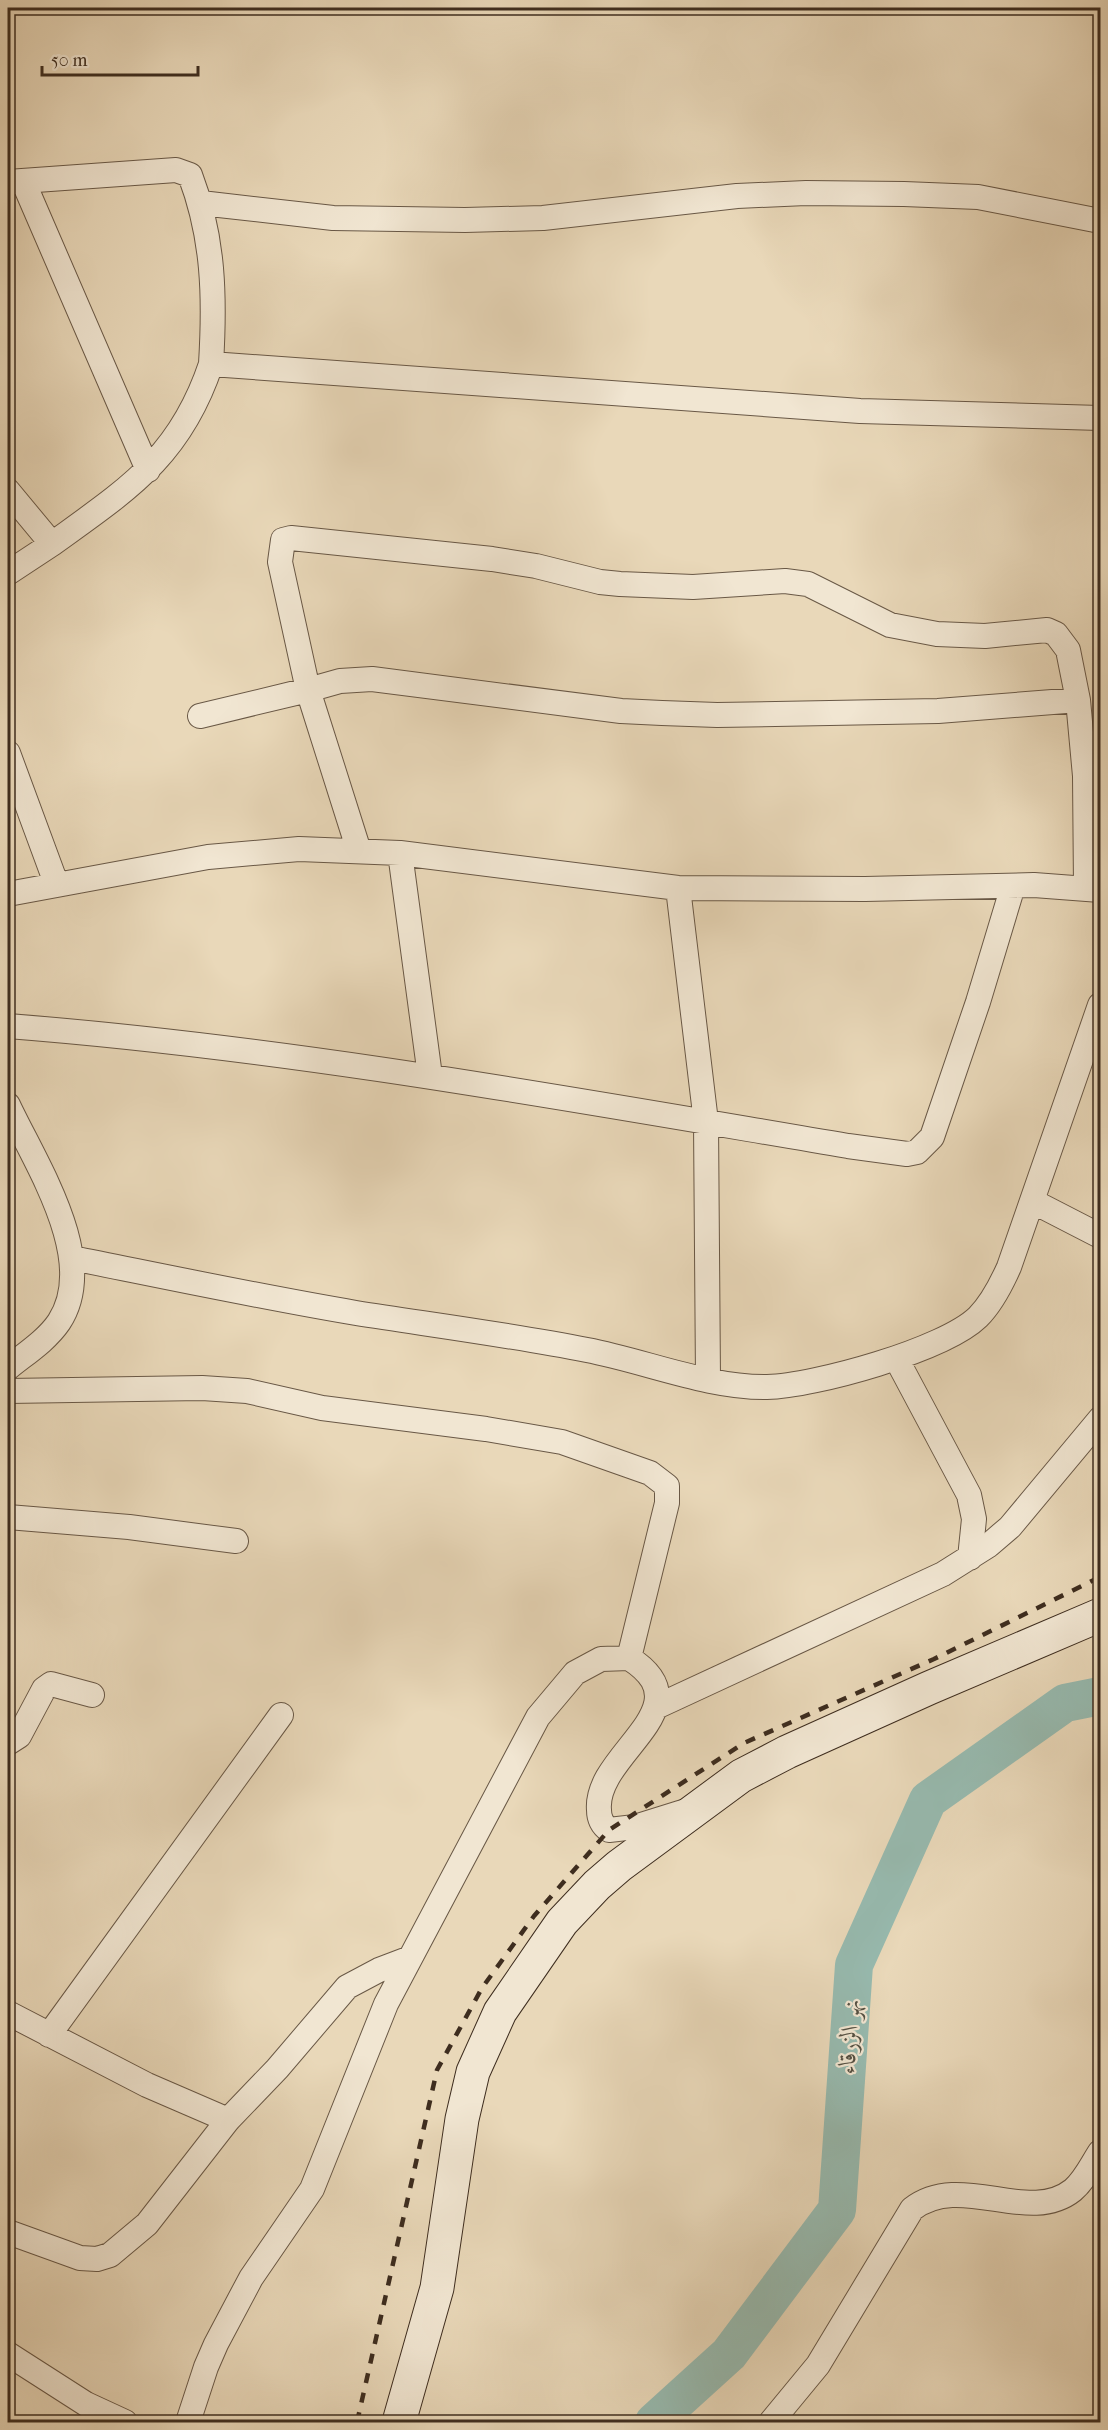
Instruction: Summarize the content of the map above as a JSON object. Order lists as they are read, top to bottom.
{
  "water": ["نهر الزرقاء"],
  "scale_bar": "50 m"
}
